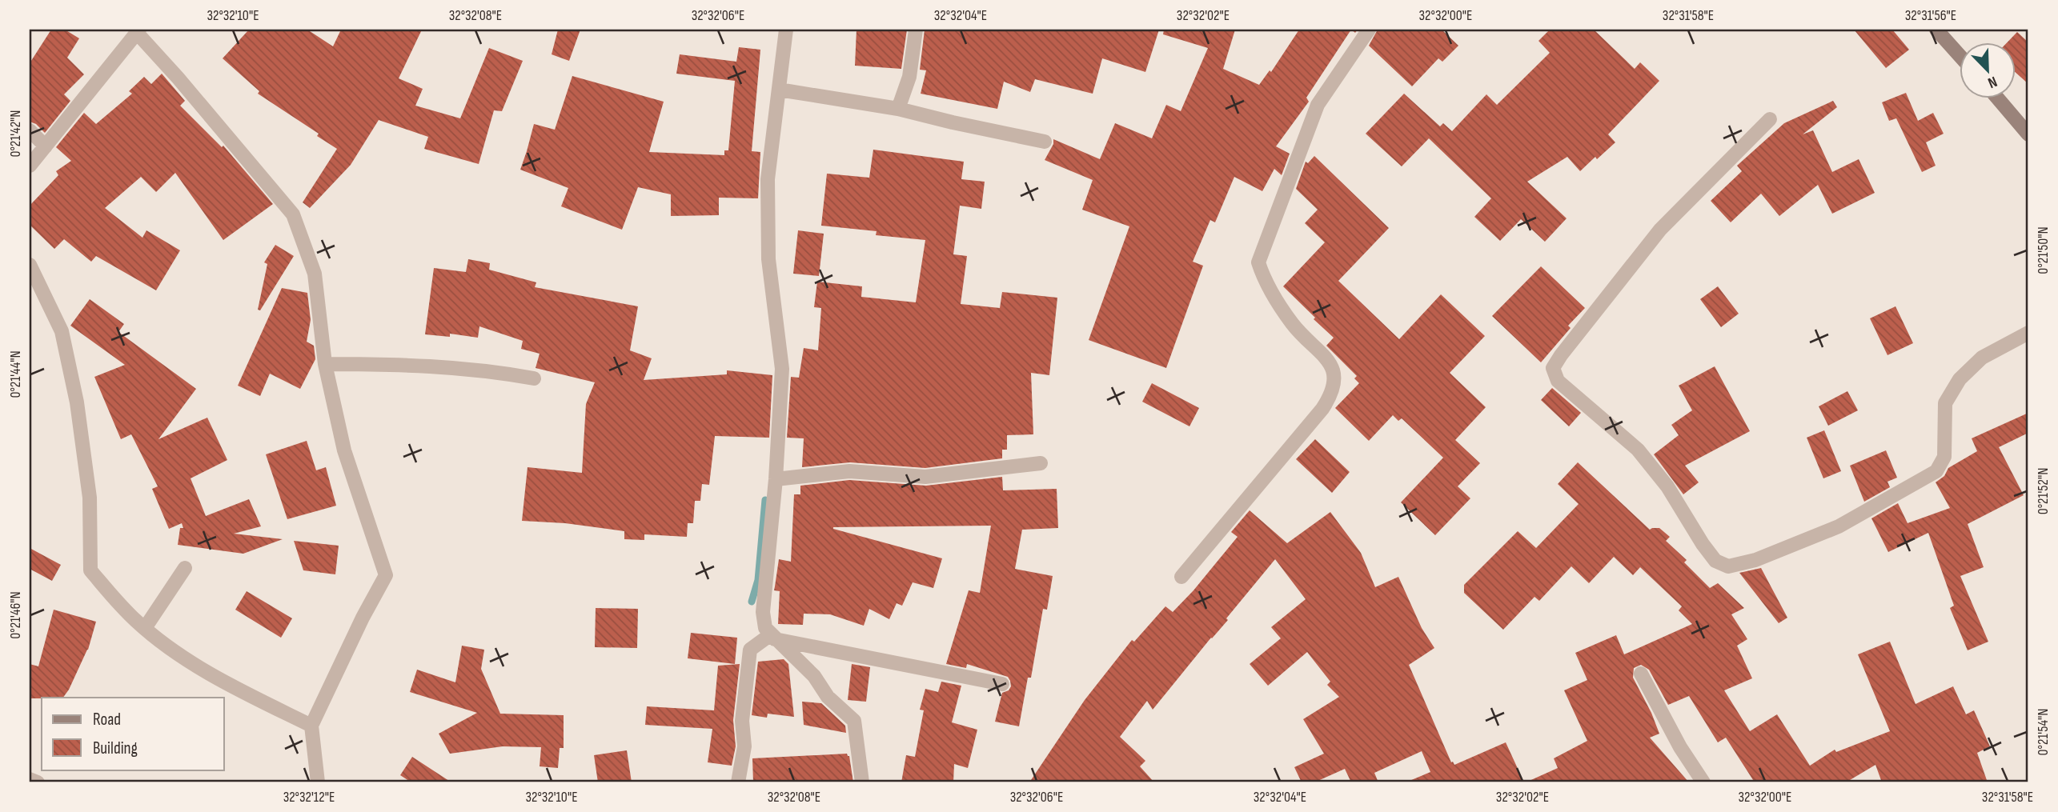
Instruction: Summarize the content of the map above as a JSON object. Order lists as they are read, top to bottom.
{
  "legend": ["Road", "Building"],
  "north": "bottom right",
  "coordinates": [
    "32°32'10\"E",
    "32°32'08\"E",
    "32°32'06\"E",
    "32°32'04\"E",
    "32°32'02\"E",
    "32°32'00\"E",
    "32°31'58\"E",
    "32°31'56\"E",
    "0°21'42\"N",
    "0°21'50\"N",
    "0°21'44\"N",
    "0°21'52\"N",
    "0°21'46\"N",
    "0°21'54\"N",
    "32°32'12\"E"
  ]
}
